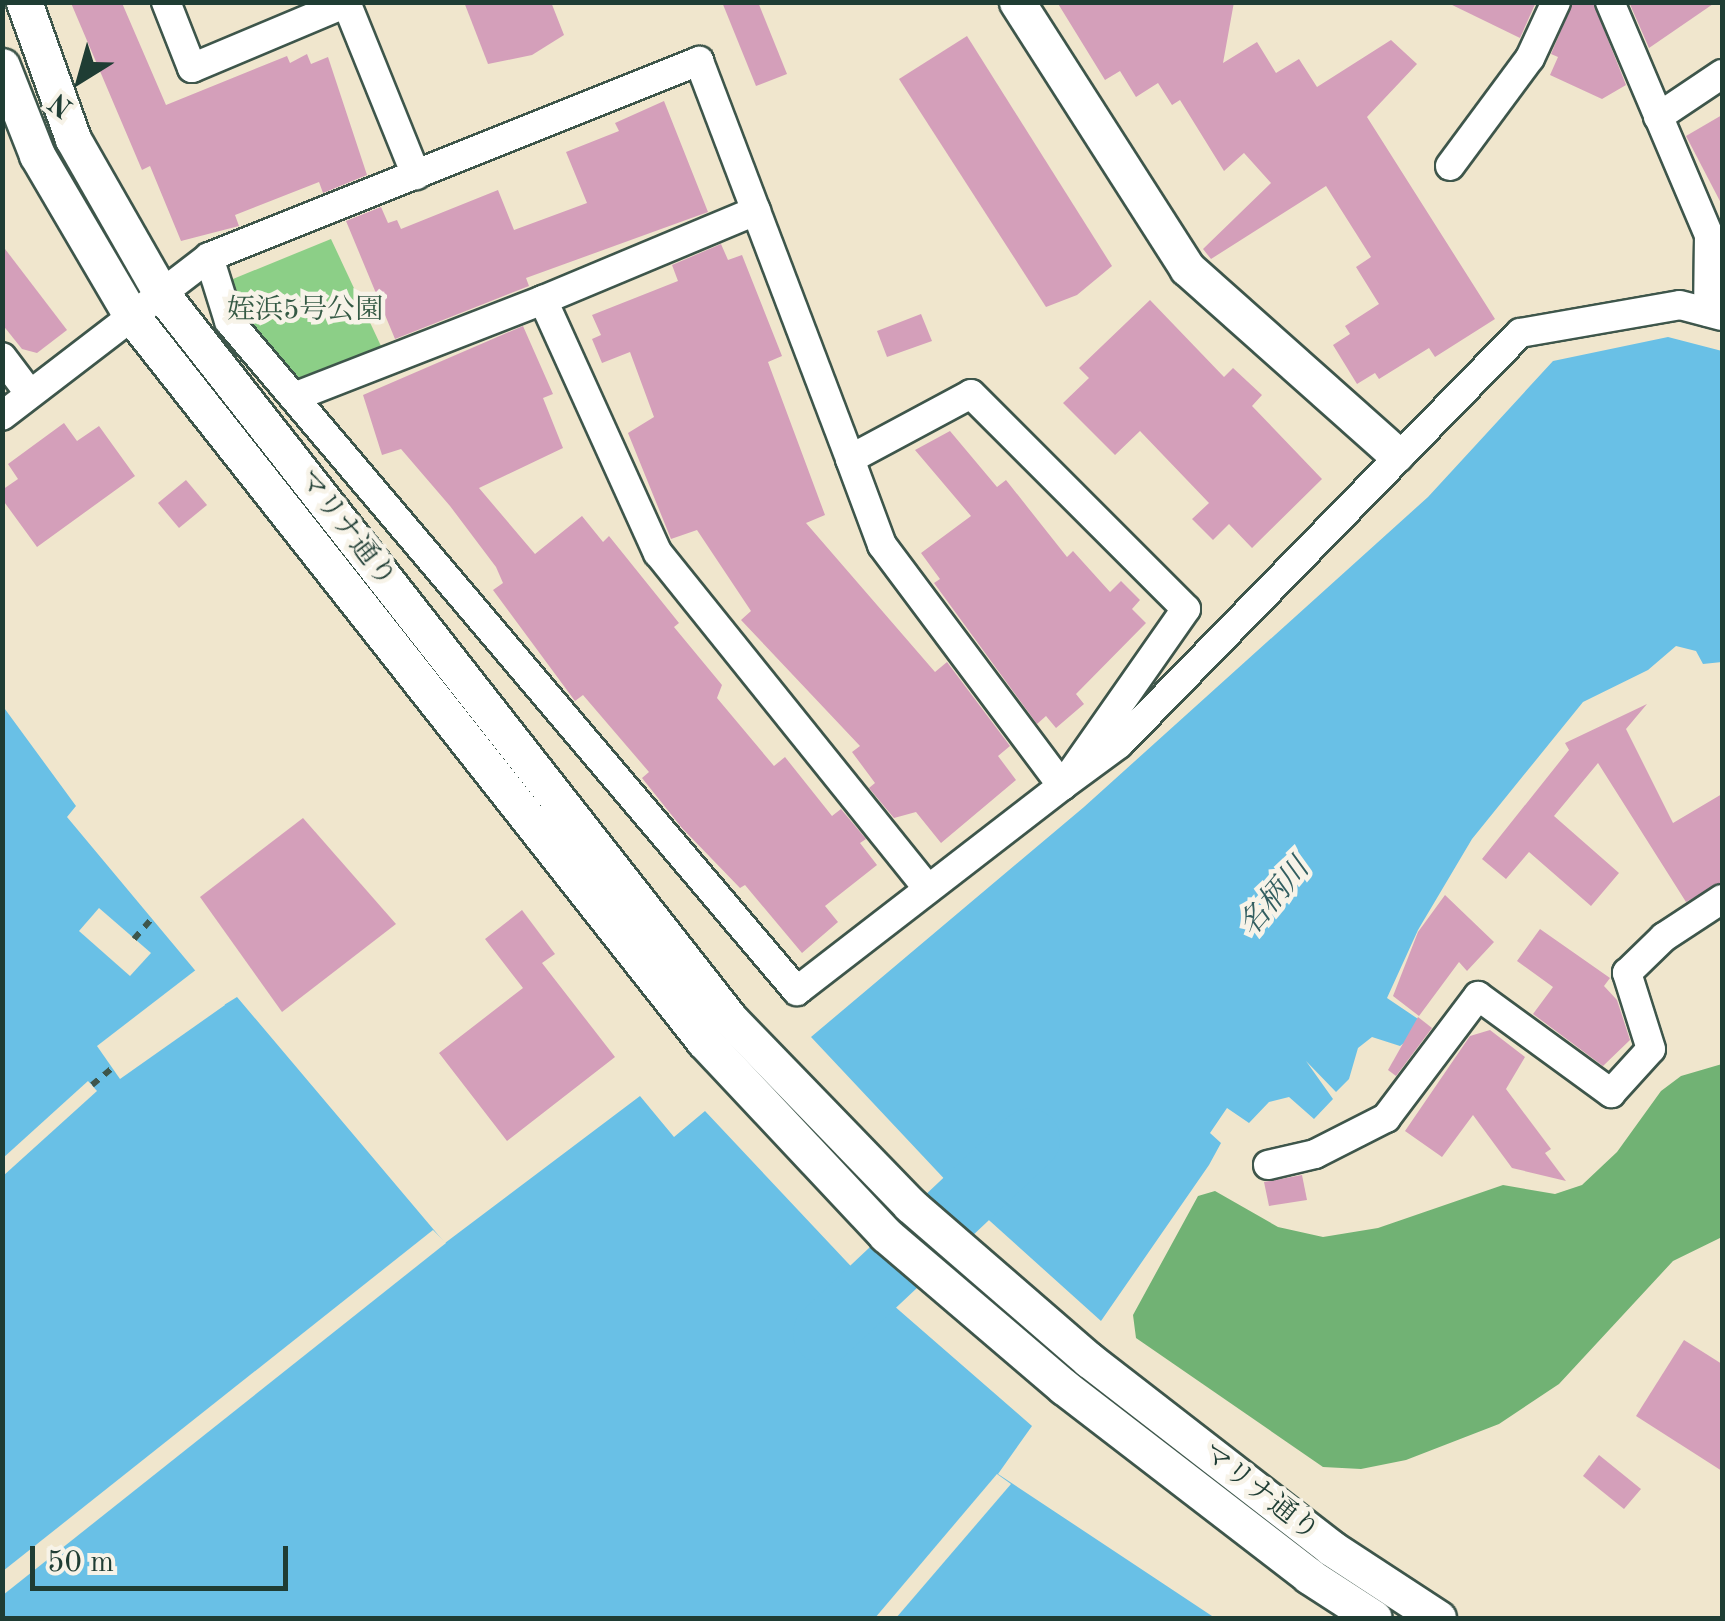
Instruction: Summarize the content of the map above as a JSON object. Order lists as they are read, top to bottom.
{
  "streets": {
    "street": ["マリナ通り"]
  },
  "water": ["名柄川"],
  "parks": ["姪浜5号公園"],
  "scale_bar": "50 m",
  "north": "bottom left"
}
